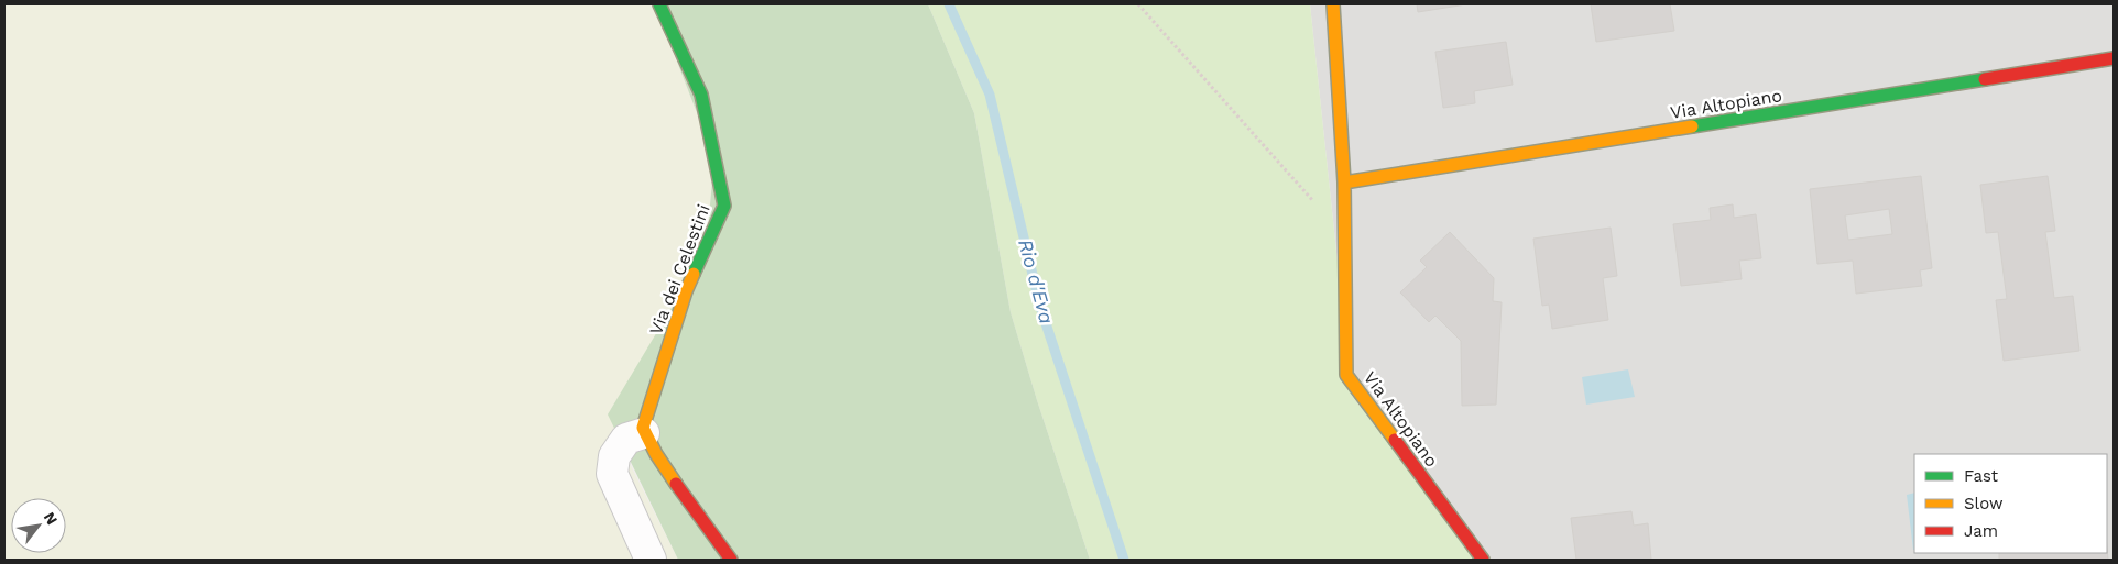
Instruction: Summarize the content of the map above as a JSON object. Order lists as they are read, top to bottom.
{
  "streets": {
    "street": ["Via Altopiano", "Via dei Celestini"]
  },
  "water": ["Rio d'Eva"],
  "legend": ["Fast", "Slow", "Jam"],
  "north": "top right"
}
